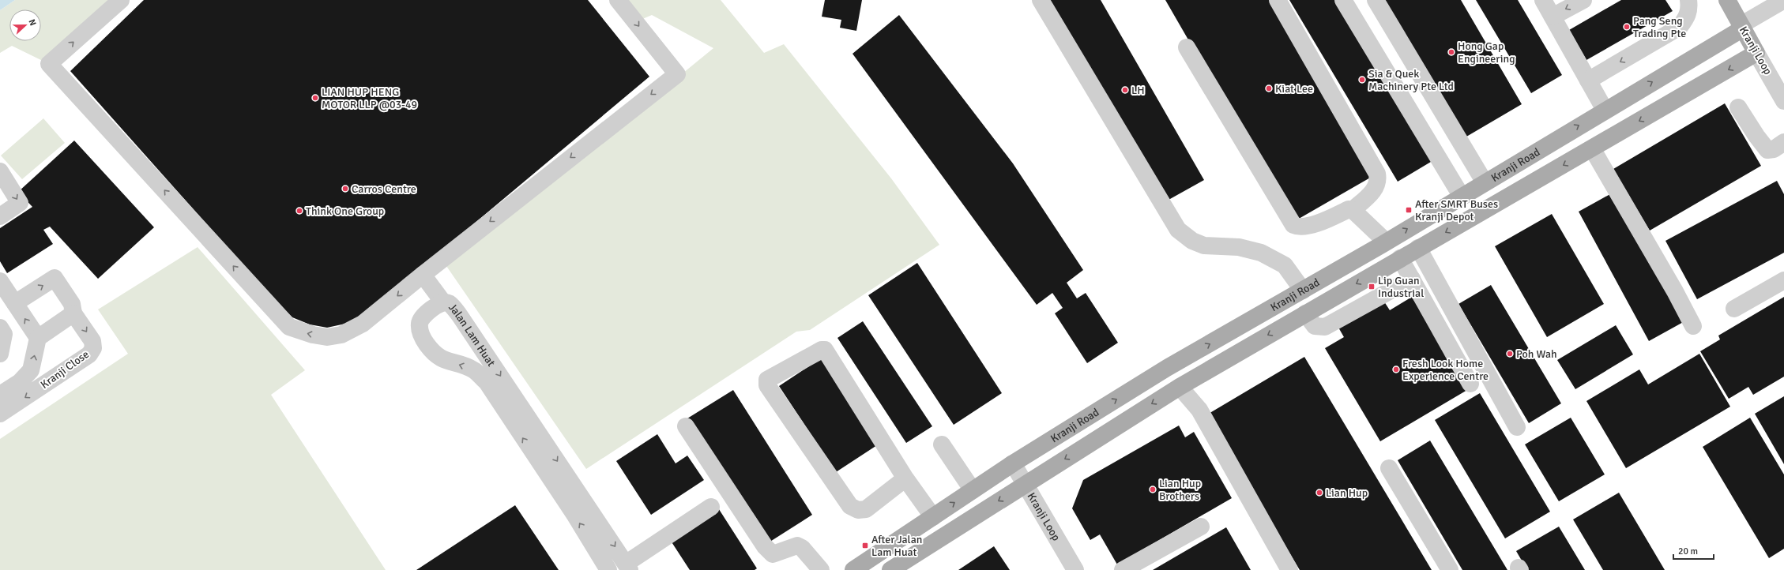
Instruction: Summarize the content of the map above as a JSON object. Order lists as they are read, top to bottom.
{
  "streets": {
    "main road": ["Kranji Loop", "Kranji Road"],
    "street": ["Jalan Lam Huat", "Kranji Close"]
  },
  "crossings": [
    ["Kranji Loop", "Kranji Road"]
  ],
  "places": {
    "other": [
      "Pang Seng Trading Pte",
      "Hong Gap Engineering",
      "Sia & Quek Machinery Pte Ltd",
      "Kiat Lee",
      "LH",
      "LIAN HUP HENG MOTOR LLP @03-49",
      "Carros Centre",
      "Think One Group",
      "Poh Wah",
      "Fresh Look Home Experience Centre",
      "Lian Hup Brothers",
      "Lian Hup"
    ],
    "transit": ["After SMRT Buses Kranji Depot", "Lip Guan Industrial", "After Jalan Lam Huat"]
  },
  "scale_bar": "20 m",
  "north": "right"
}
